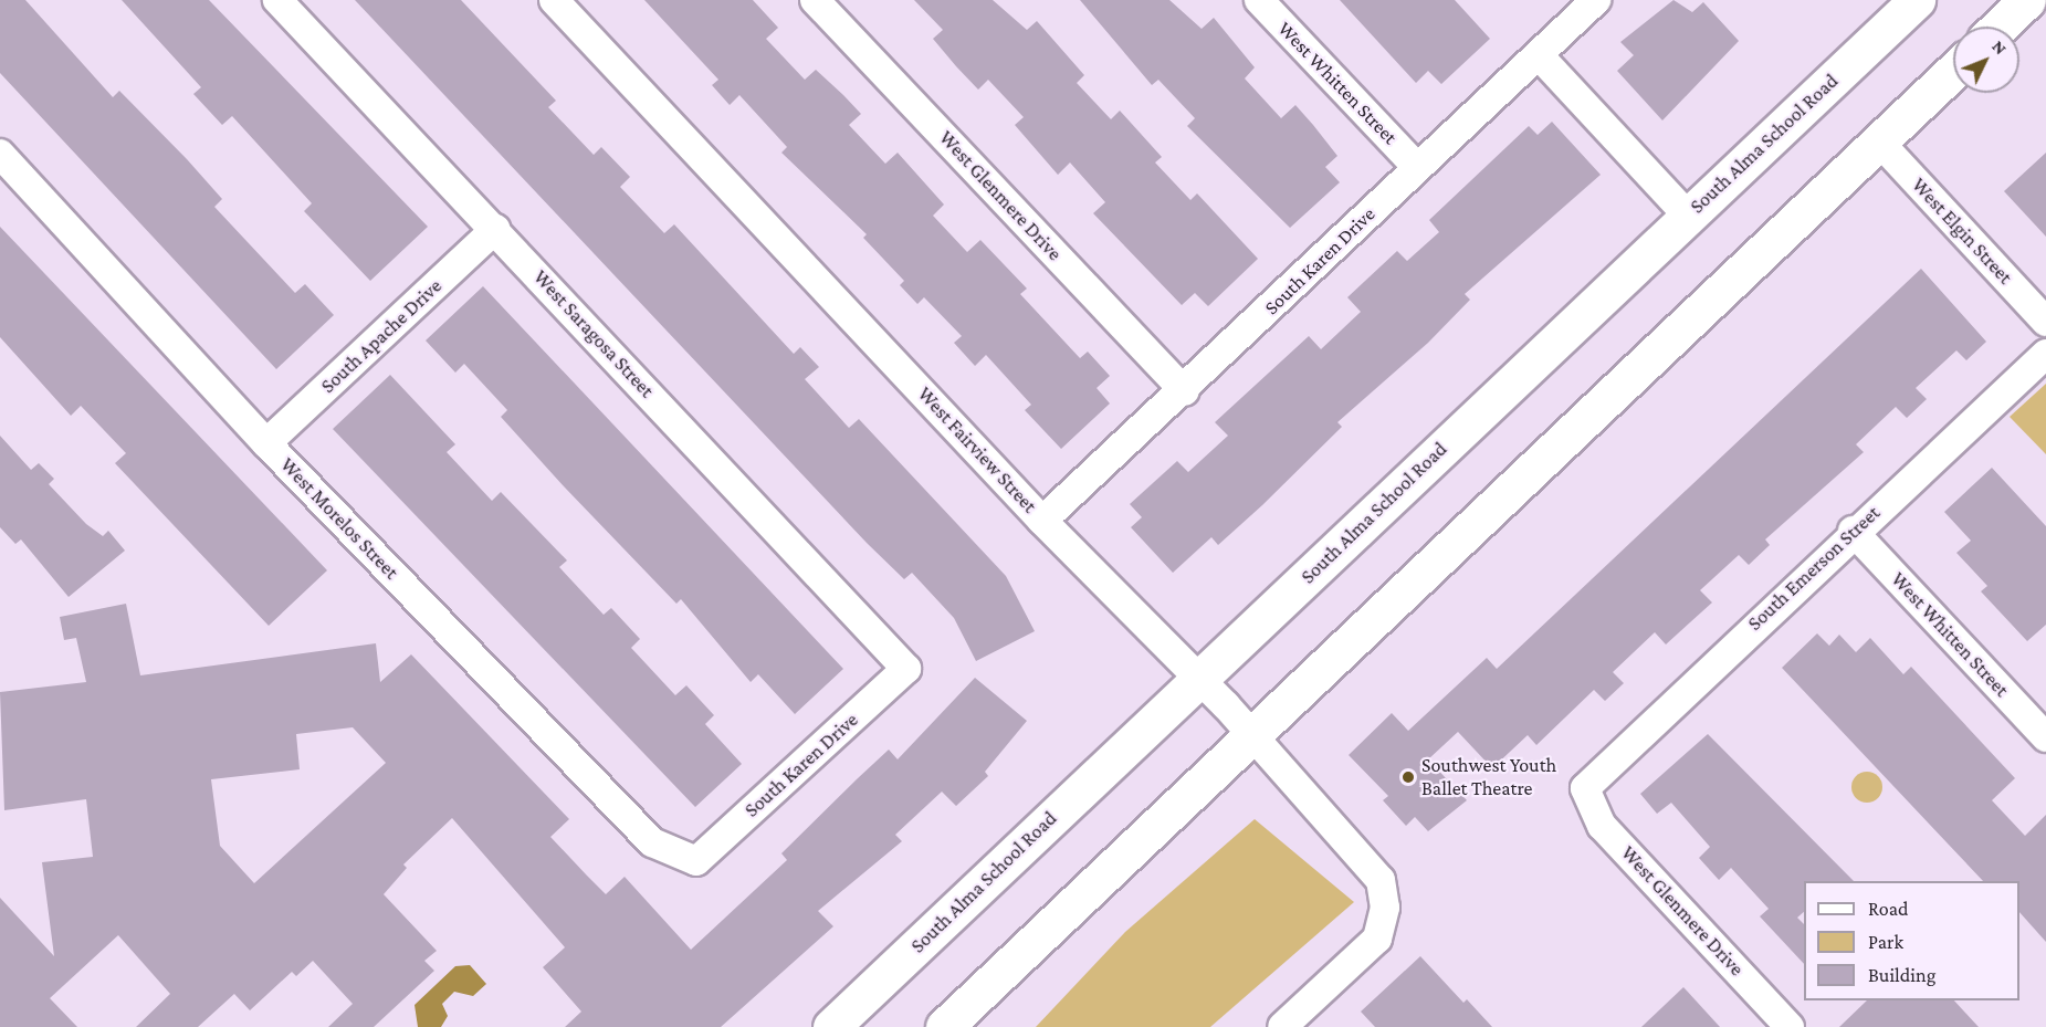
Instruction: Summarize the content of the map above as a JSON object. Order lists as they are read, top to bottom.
{
  "streets": {
    "main road": ["South Alma School Road"],
    "street": [
      "West Whitten Street",
      "West Glenmere Drive",
      "West Elgin Street",
      "South Karen Drive",
      "West Saragosa Street",
      "South Apache Drive",
      "West Fairview Street",
      "West Morelos Street",
      "South Emerson Street"
    ]
  },
  "crossings": [
    ["West Whitten Street", "South Karen Drive"],
    ["West Whitten Street", "South Emerson Street"],
    ["South Alma School Road", "West Fairview Street"],
    ["West Glenmere Drive", "South Karen Drive"],
    ["West Glenmere Drive", "South Emerson Street"],
    ["South Karen Drive", "West Saragosa Street"],
    ["South Karen Drive", "West Fairview Street"],
    ["South Karen Drive", "West Morelos Street"],
    ["West Saragosa Street", "South Apache Drive"],
    ["South Apache Drive", "West Morelos Street"]
  ],
  "places": ["Southwest Youth Ballet Theatre"],
  "legend": ["Road", "Park", "Building"],
  "north": "top right"
}
